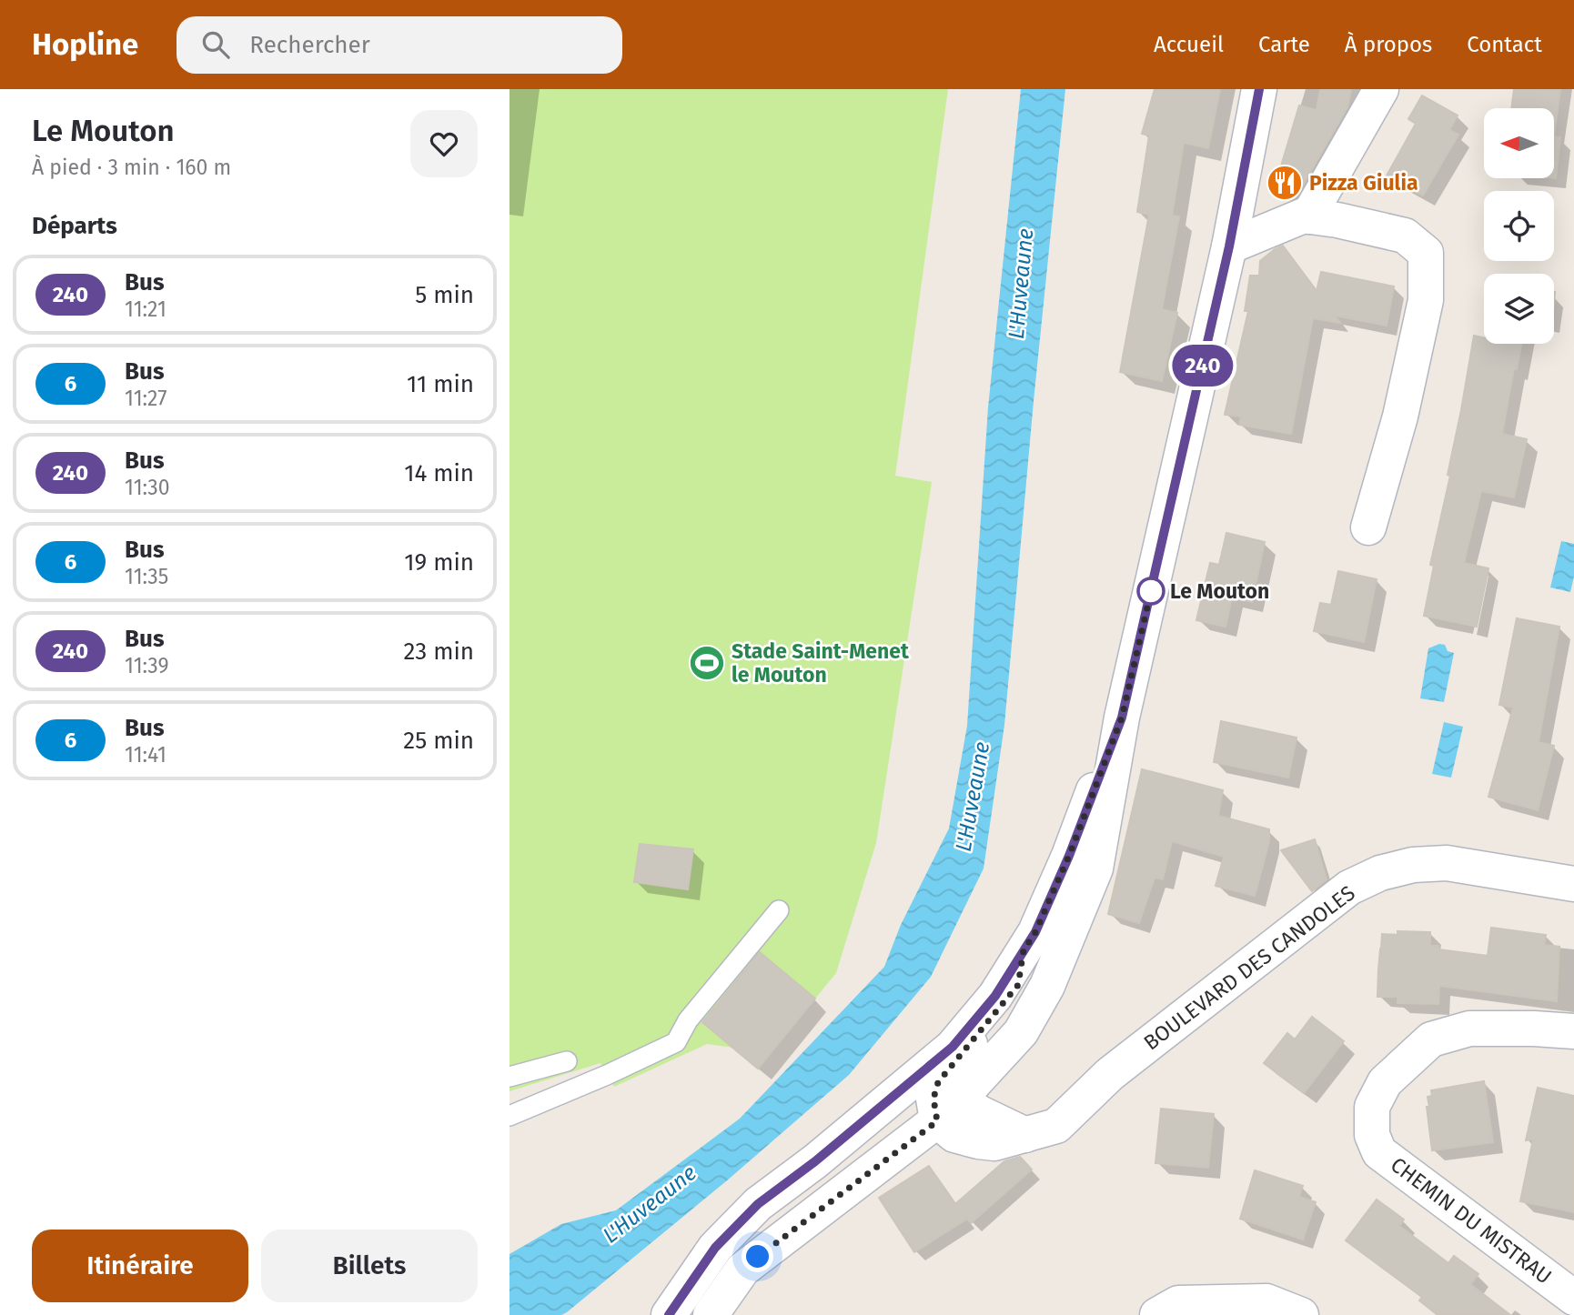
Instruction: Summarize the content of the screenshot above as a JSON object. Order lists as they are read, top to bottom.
{
  "streets": {
    "street": ["BOULEVARD DES CANDOLES", "CHEMIN DU MISTRAU"]
  },
  "water": ["L'Huveaune"],
  "places": {
    "restaurant": ["Pizza Giulia"],
    "other": ["Le Mouton"],
    "sports": ["Stade Saint-Menet le Mouton"]
  },
  "lines": ["bus line 240"],
  "north": "left",
  "page": {
    "header": "Hopline",
    "search": "Rechercher",
    "nav": [
      "Accueil",
      "Carte",
      "À propos",
      "Contact"
    ],
    "heading": [
      ["Le Mouton", "À pied · 3 min · 160 m"],
      "Départs"
    ],
    "on_map": "240",
    "list": [
      {
        "mark": "240",
        "name": "Bus",
        "note": "11:21",
        "value": "5 min"
      },
      {
        "mark": "6",
        "name": "Bus",
        "note": "11:27",
        "value": "11 min"
      },
      {
        "mark": "240",
        "name": "Bus",
        "note": "11:30",
        "value": "14 min"
      },
      {
        "mark": "6",
        "name": "Bus",
        "note": "11:35",
        "value": "19 min"
      },
      {
        "mark": "240",
        "name": "Bus",
        "note": "11:39",
        "value": "23 min"
      },
      {
        "mark": "6",
        "name": "Bus",
        "note": "11:41",
        "value": "25 min"
      }
    ],
    "buttons": ["Itinéraire", "Billets"]
  }
}
